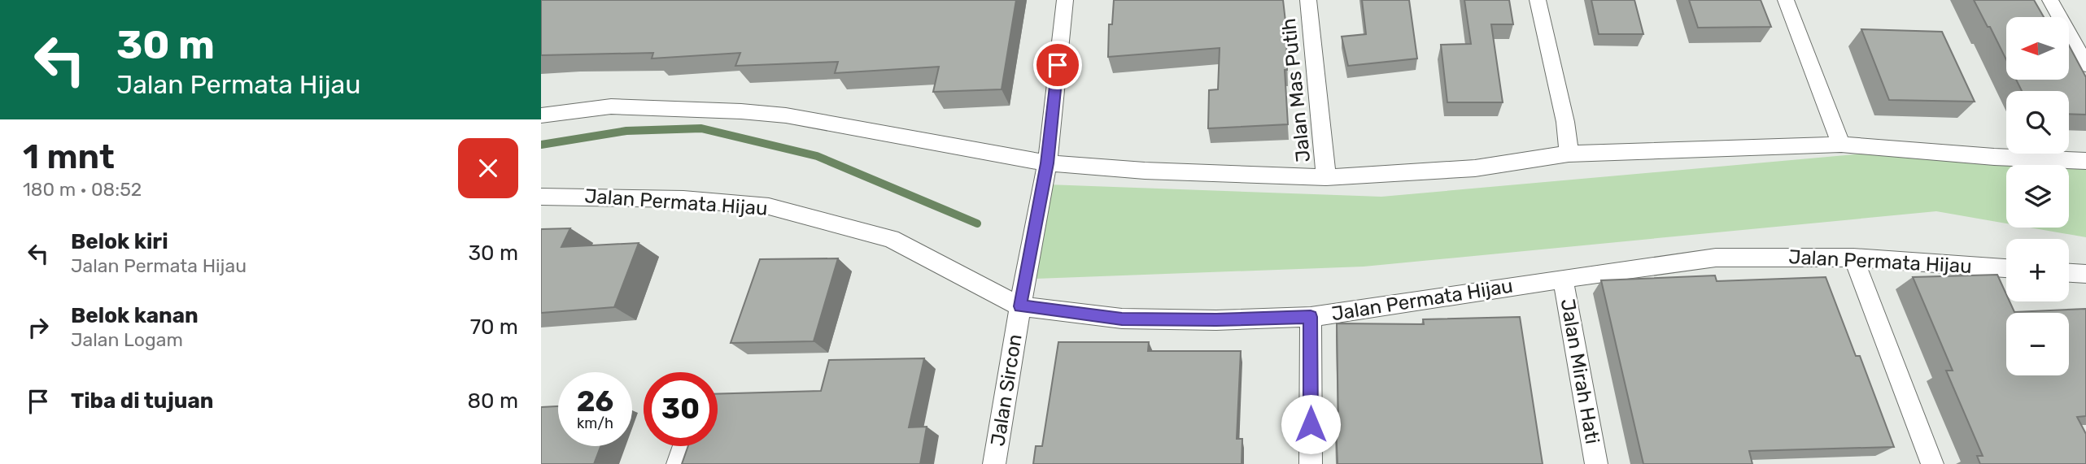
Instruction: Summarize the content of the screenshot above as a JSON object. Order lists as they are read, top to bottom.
{
  "streets": {
    "street": [
      "Jalan Mas Putih",
      "Jalan Permata Hijau",
      "Jalan Mirah Hati",
      "Jalan Sircon"
    ]
  },
  "crossings": [
    ["Jalan Permata Hijau", "Jalan Mirah Hati"],
    ["Jalan Permata Hijau", "Jalan Sircon"]
  ],
  "north": "left",
  "page": {
    "turn": ["30 m", "Jalan Permata Hijau"],
    "map_buttons": ["+", "−"],
    "heading": ["1 mnt", "180 m · 08:52"],
    "list": [
      {
        "name": "Belok kiri",
        "note": "Jalan Permata Hijau",
        "value": "30 m"
      },
      {
        "name": "Belok kanan",
        "note": "Jalan Logam",
        "value": "70 m"
      },
      {
        "name": "Tiba di tujuan",
        "value": "80 m"
      }
    ],
    "speed": "26 km/h",
    "limit": "30"
  }
}
